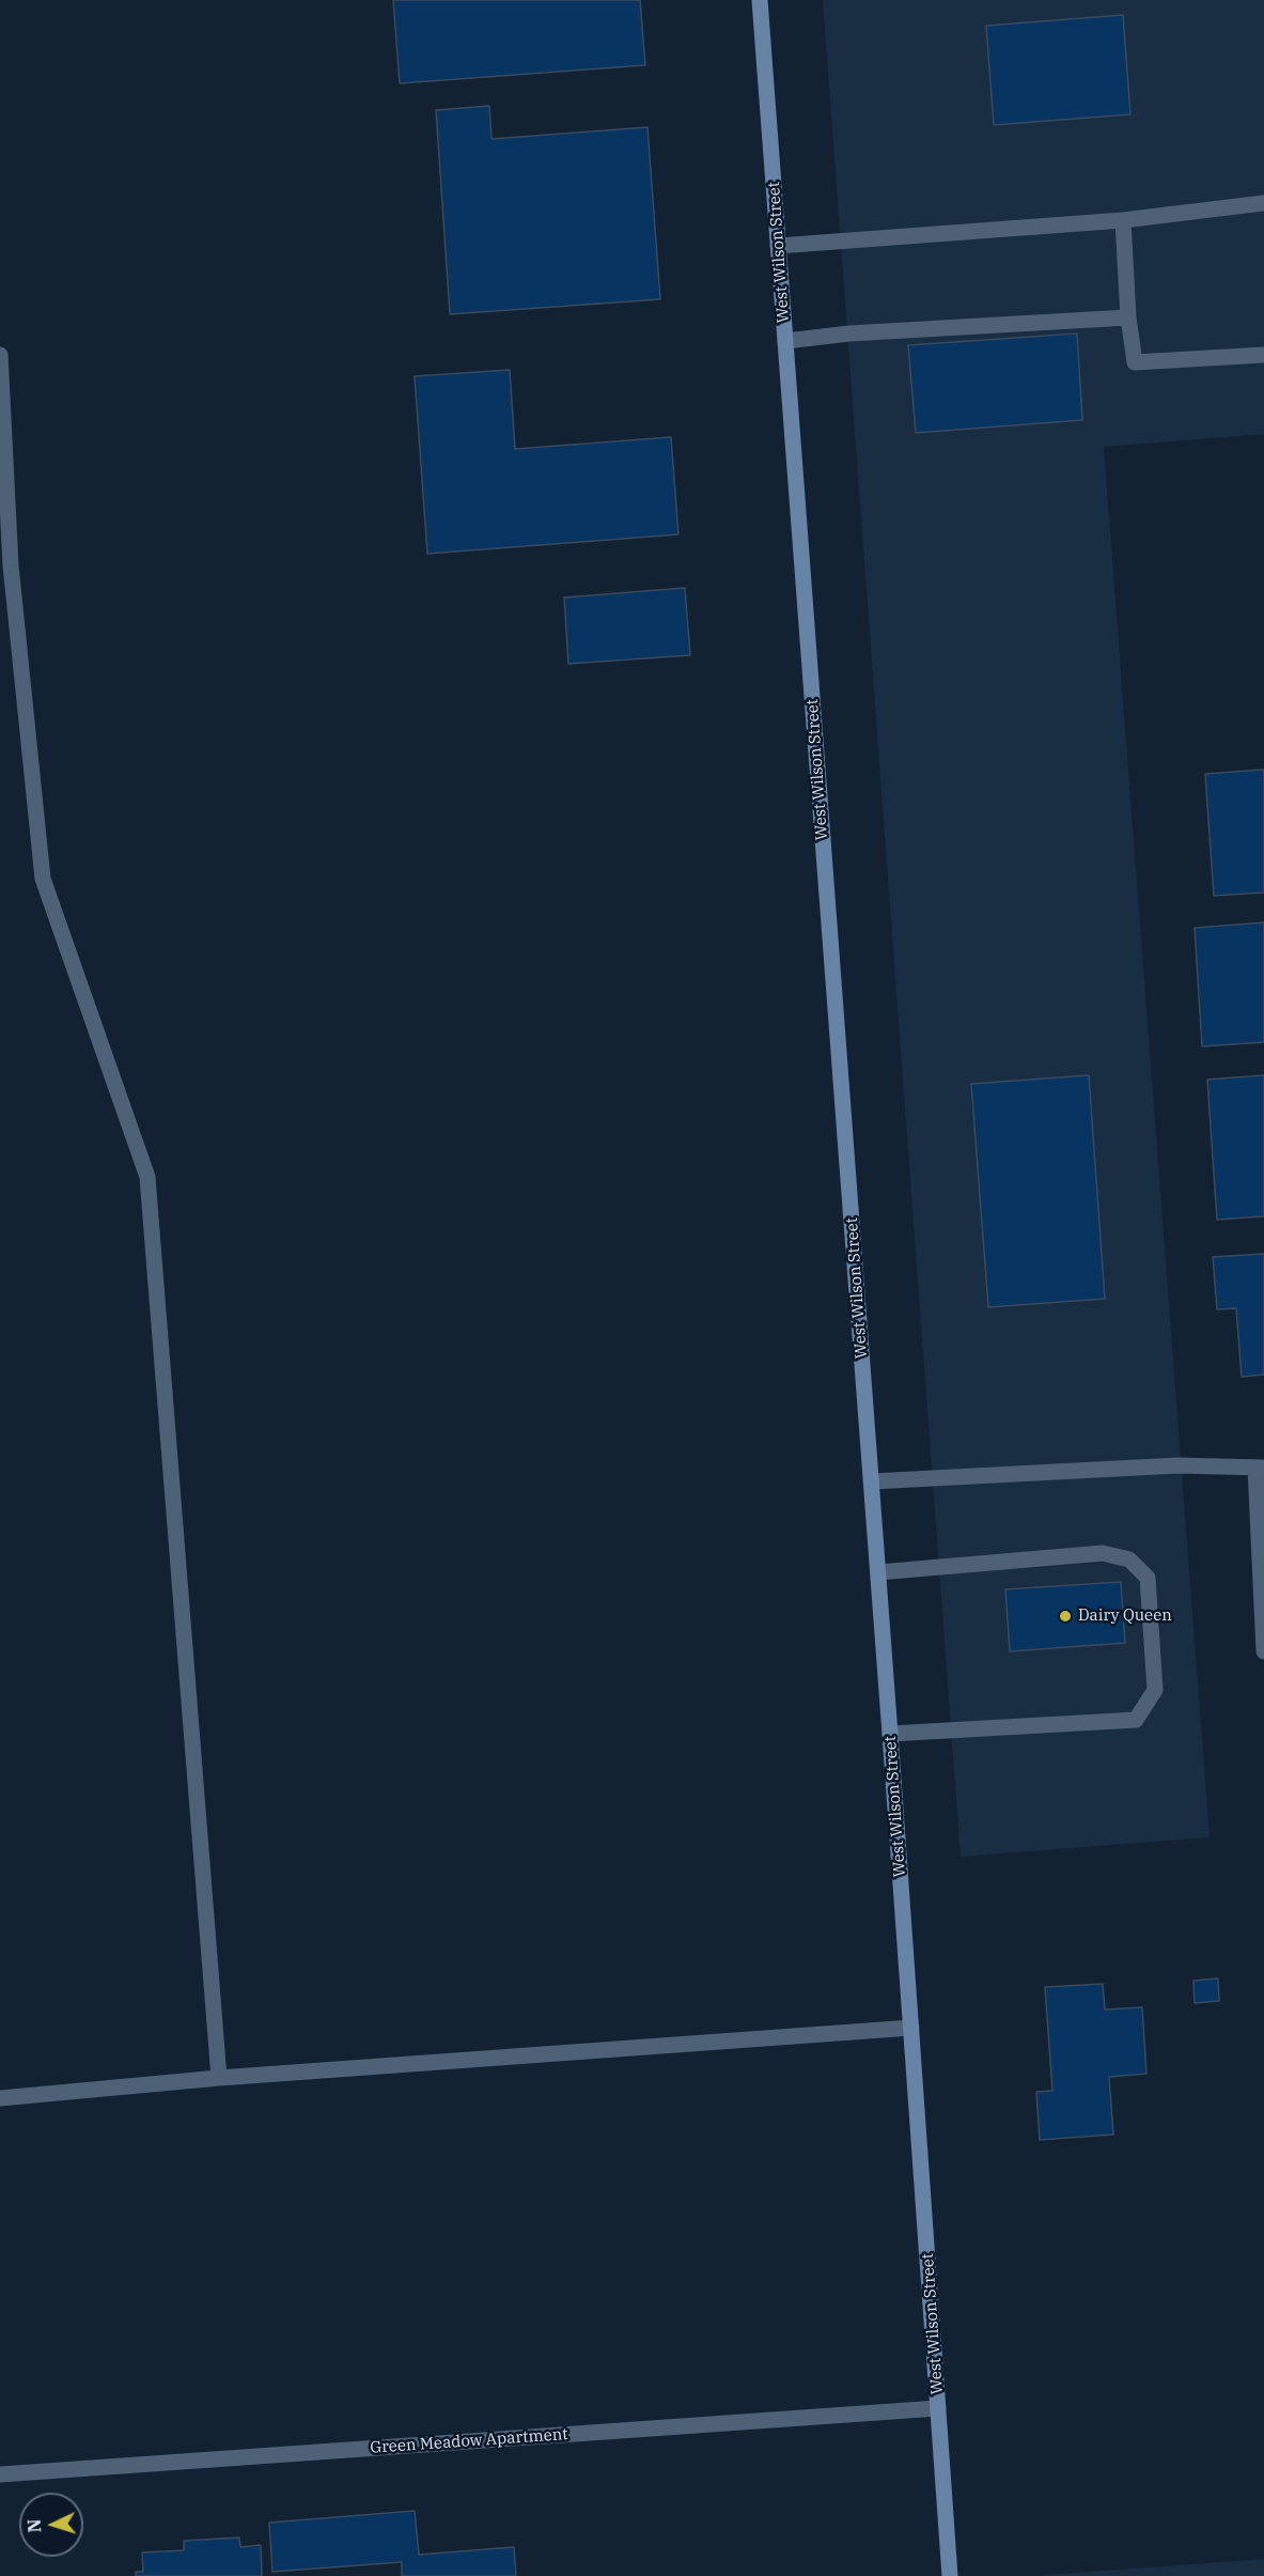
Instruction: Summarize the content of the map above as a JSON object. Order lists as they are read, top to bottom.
{
  "streets": {
    "main road": ["West Wilson Street"],
    "street": ["Green Meadow Apartment"]
  },
  "crossings": [
    ["West Wilson Street", "Green Meadow Apartment"]
  ],
  "places": ["Dairy Queen"],
  "north": "left"
}
